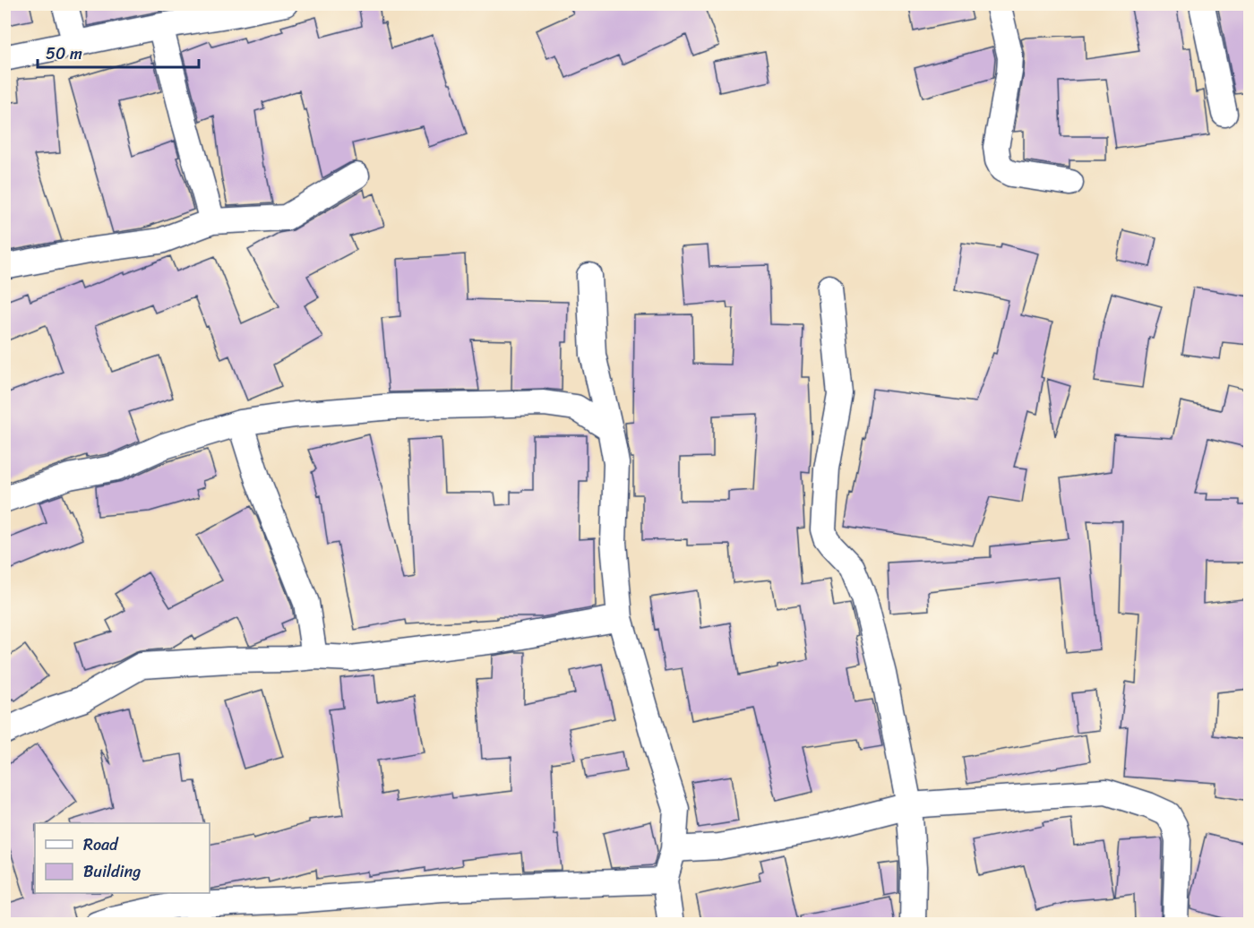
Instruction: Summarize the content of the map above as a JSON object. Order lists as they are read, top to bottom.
{
  "legend": ["Road", "Building"],
  "scale_bar": "50 m"
}
